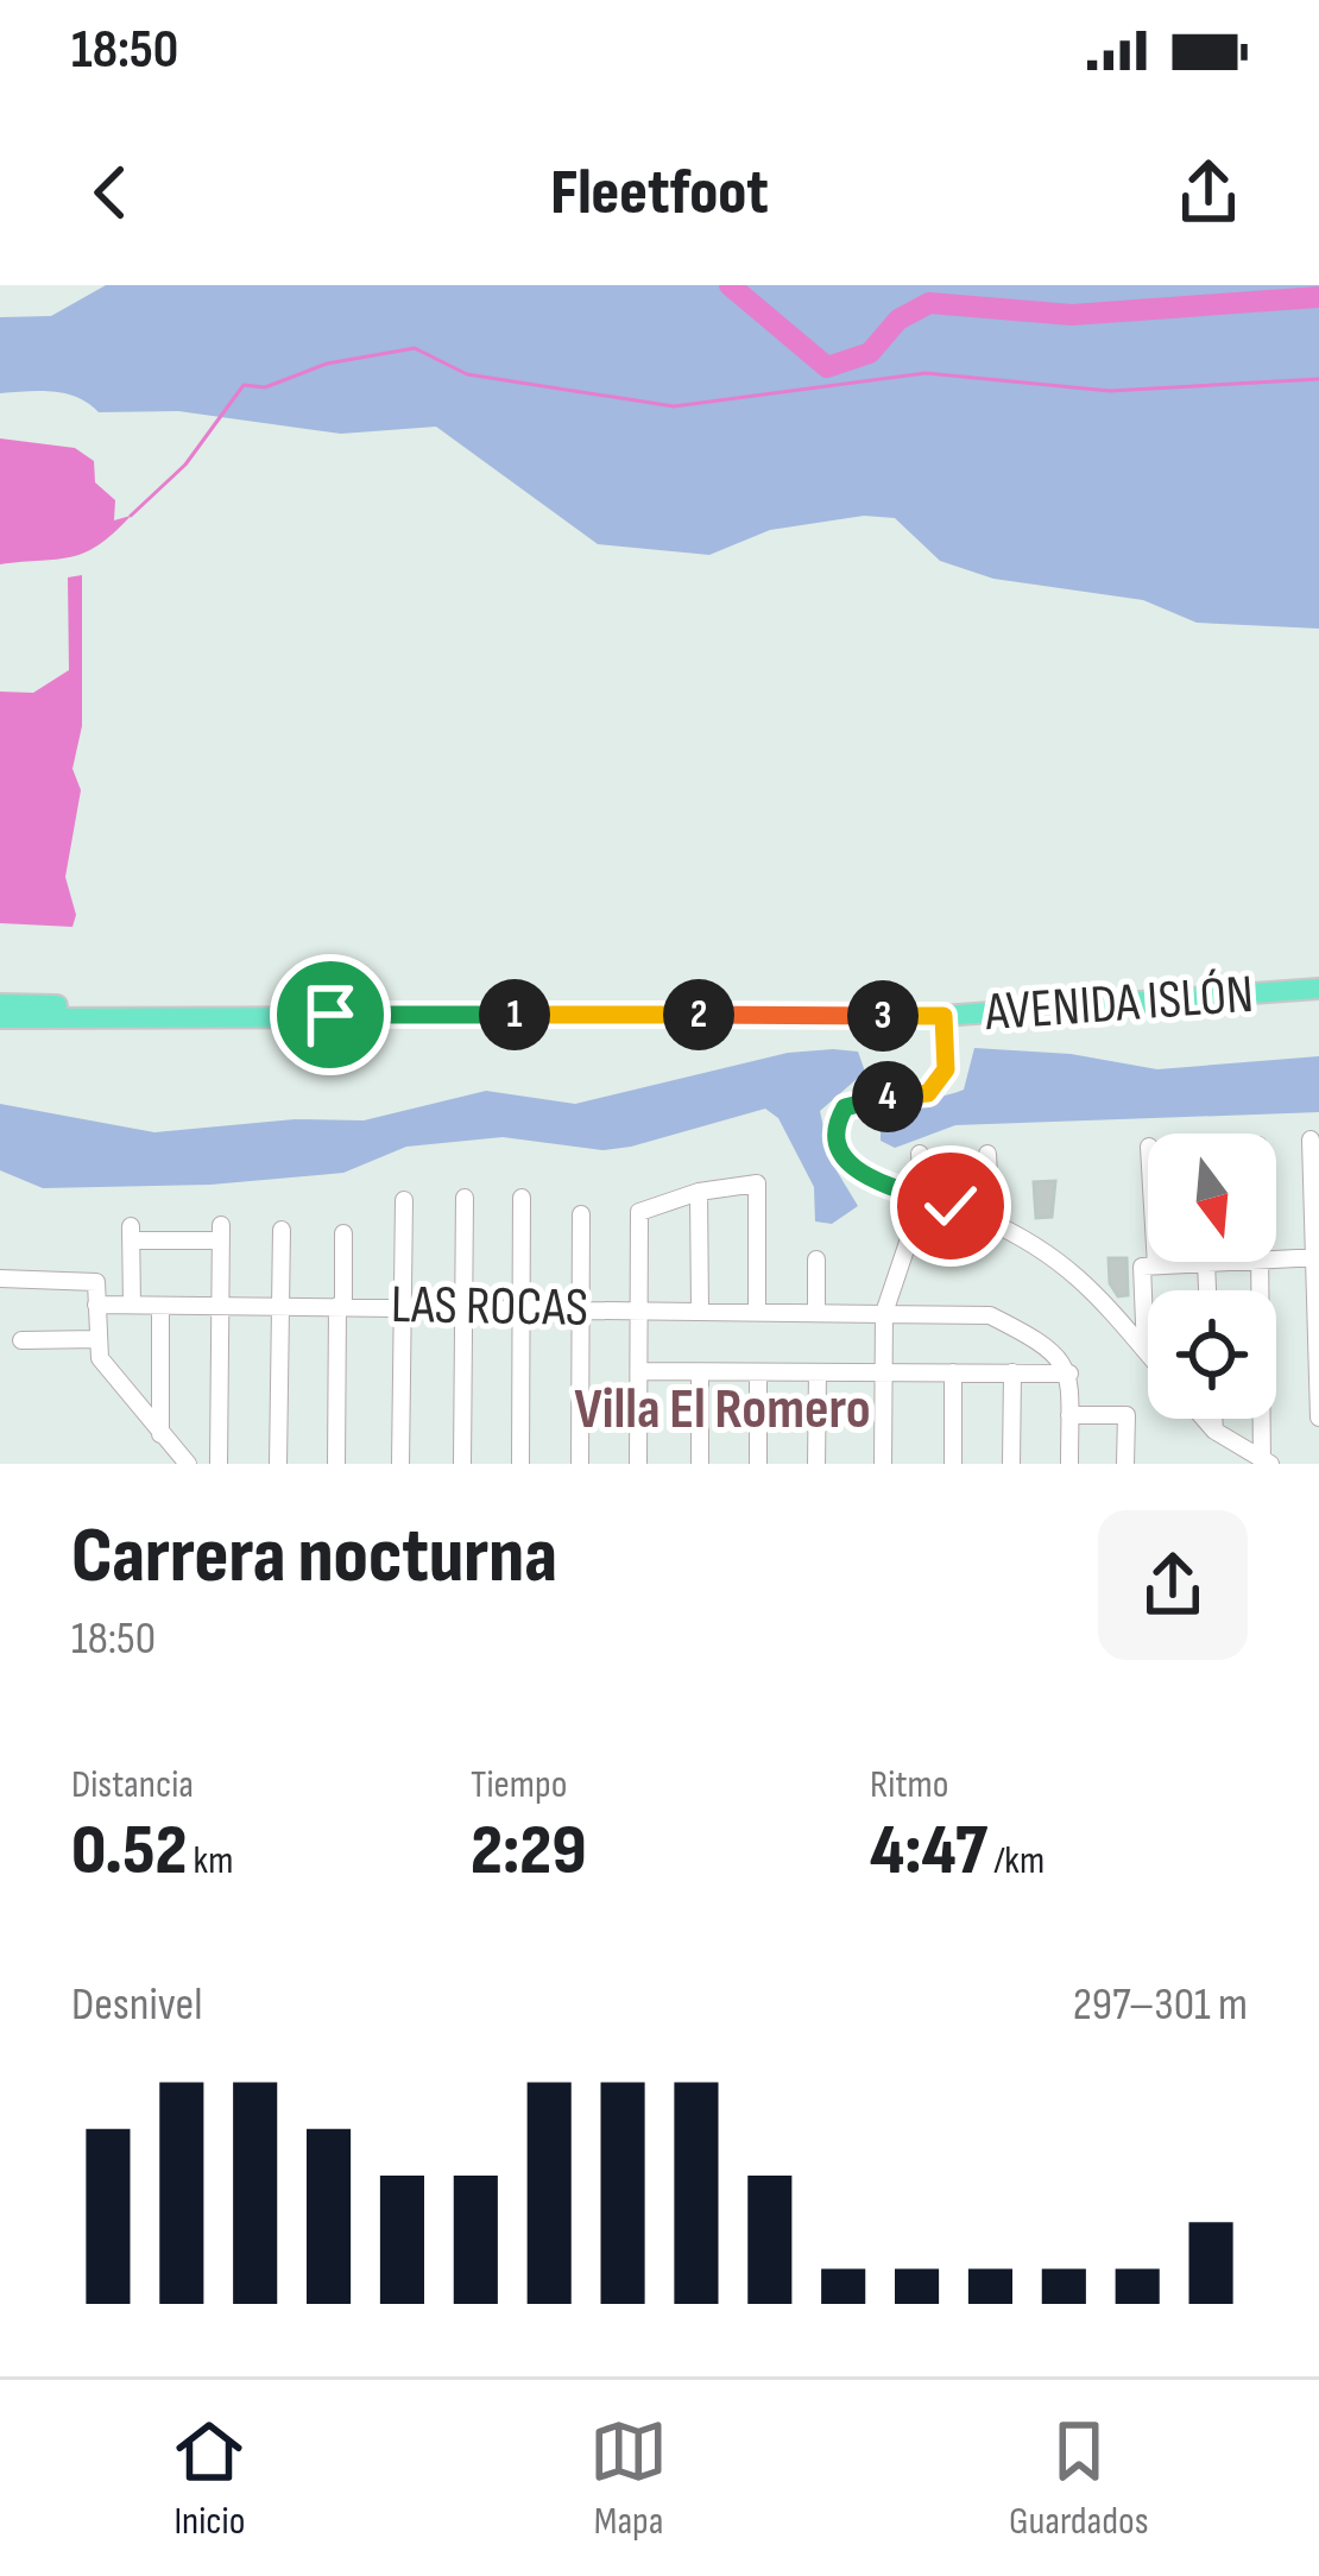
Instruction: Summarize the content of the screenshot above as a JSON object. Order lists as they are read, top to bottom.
{
  "streets": {
    "main road": ["AVENIDA ISLÓN"],
    "street": ["LAS ROCAS"]
  },
  "districts": ["Villa El Romero"],
  "north": "bottom",
  "page": {
    "status": "18:50",
    "header": "Fleetfoot",
    "pins": [
      "1",
      "2",
      "3",
      "4"
    ],
    "heading": ["Carrera nocturna", "18:50"],
    "stats": [
      ["Distancia", "0.52 km"],
      ["Tiempo", "2:29"],
      ["Ritmo", "4:47 /km"]
    ],
    "chart": ["Desnivel", "297–301 m"],
    "tabs": ["Inicio", "Mapa", "Guardados"]
  }
}
